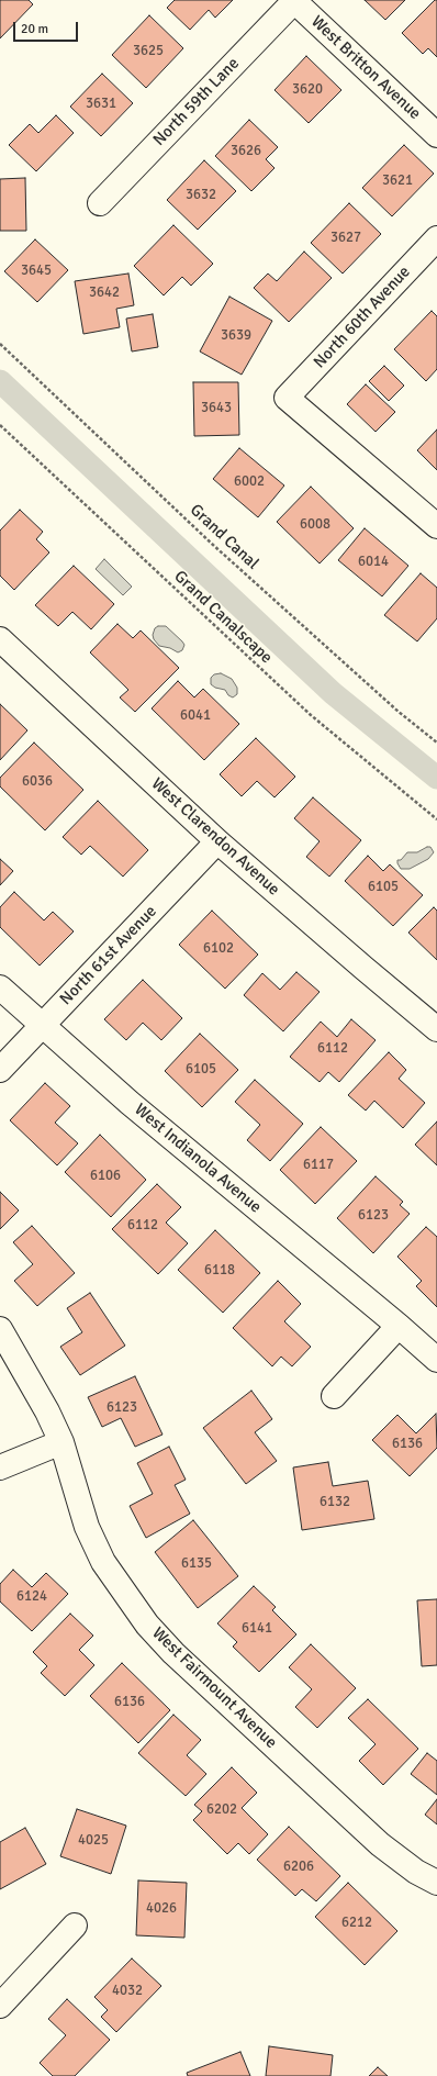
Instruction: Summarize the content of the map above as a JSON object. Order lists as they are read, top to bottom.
{
  "streets": {
    "street": [
      "West Britton Avenue",
      "North 59th Lane",
      "North 60th Avenue",
      "West Clarendon Avenue",
      "North 61st Avenue",
      "West Indianola Avenue",
      "West Fairmount Avenue"
    ],
    "path": ["Grand Canal", "Grand Canalscape"]
  },
  "crossings": [
    ["West Britton Avenue", "North 59th Lane"],
    ["West Clarendon Avenue", "North 61st Avenue"],
    ["North 61st Avenue", "West Indianola Avenue"]
  ],
  "house_numbers": [
    "3625",
    "3620",
    "3631",
    "3626",
    "3621",
    "3632",
    "3627",
    "3645",
    "3642",
    "3639",
    "3643",
    "6002",
    "6008",
    "6014",
    "6041",
    "6036",
    "6105",
    "6102",
    "6112",
    "6105",
    "6117",
    "6106",
    "6123",
    "6112",
    "6118",
    "6123",
    "6136",
    "6132",
    "6135",
    "6124",
    "6141",
    "6136",
    "6202",
    "4025",
    "6206",
    "4026",
    "6212",
    "4032"
  ],
  "scale_bar": "20 m"
}
